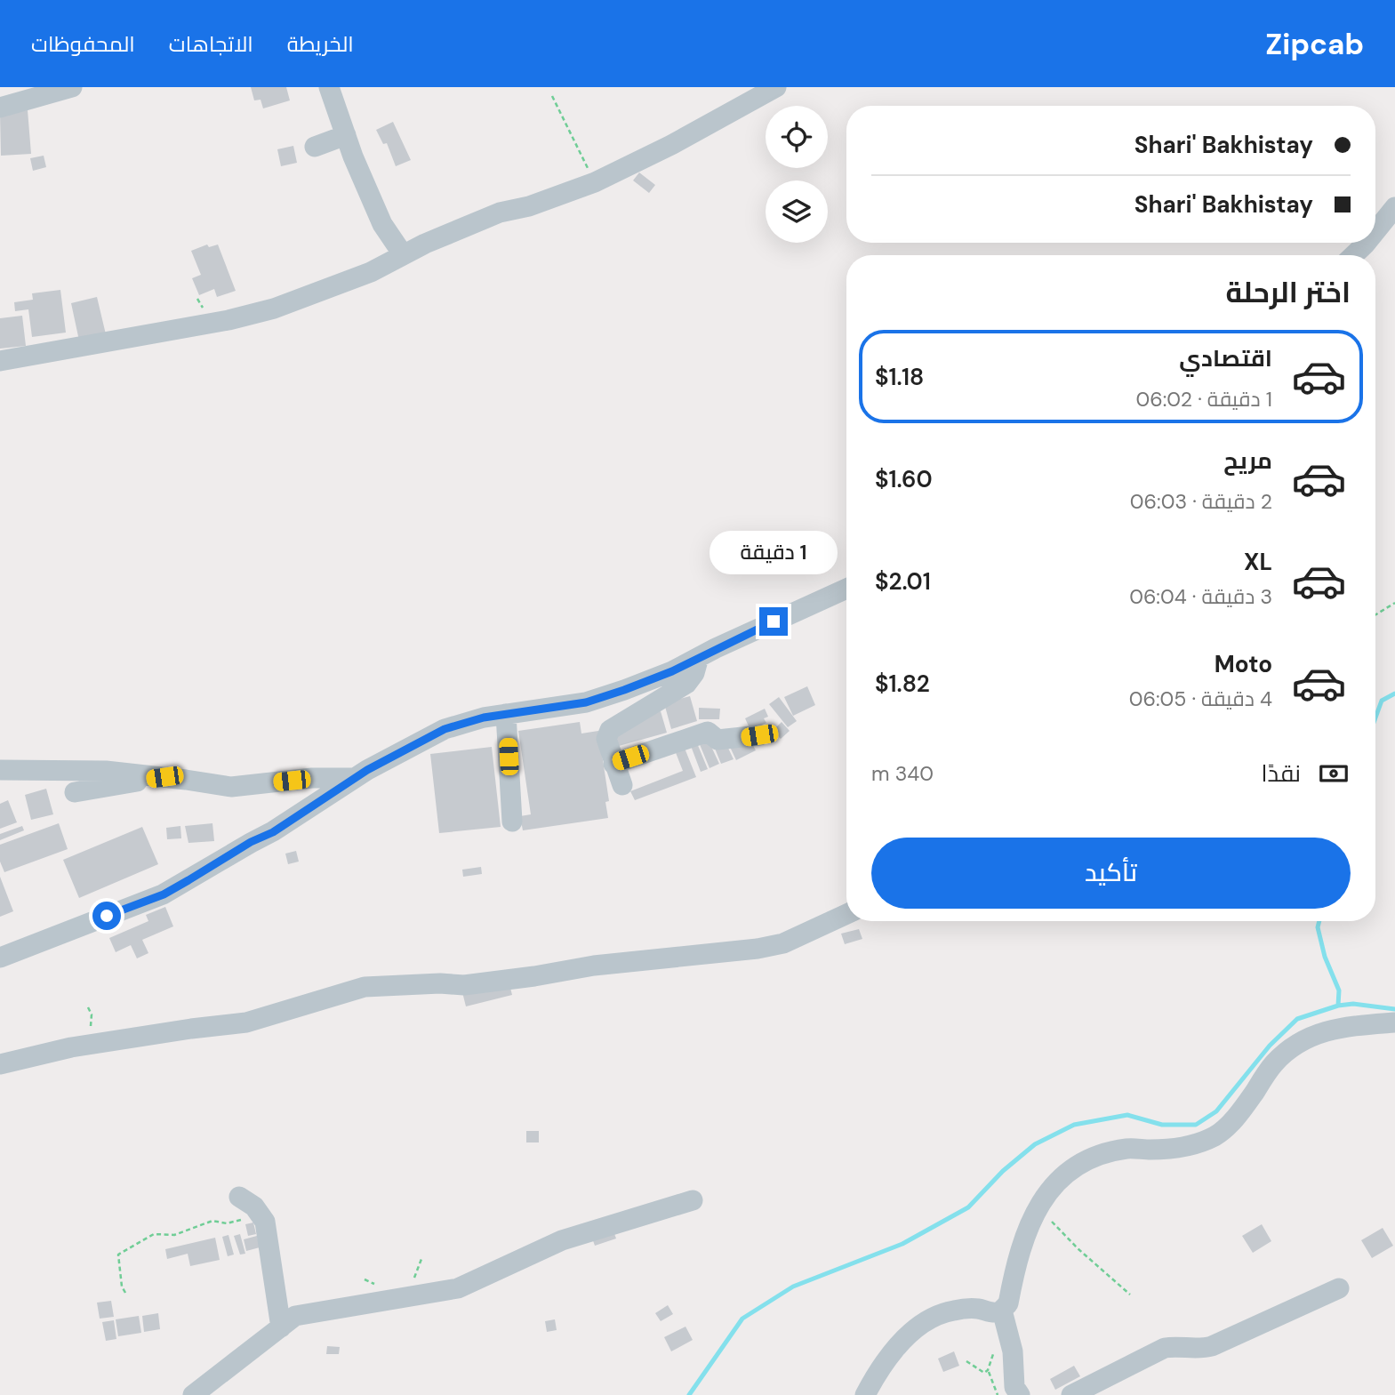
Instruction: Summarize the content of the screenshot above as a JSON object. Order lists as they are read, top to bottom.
{
  "page": {
    "header": "Zipcab",
    "nav": ["الخريطة", "الاتجاهات", "المحفوظات"],
    "banner": ["Shari' Bakhistay", "Shari' Bakhistay"],
    "heading": "اختر الرحلة",
    "list": [
      {
        "name": "اقتصادي",
        "note": "1 دقيقة · 06:02",
        "value": "$1.18"
      },
      {
        "name": "مريح",
        "note": "2 دقيقة · 06:03",
        "value": "$1.60"
      },
      {
        "name": "XL",
        "note": "3 دقيقة · 06:04",
        "value": "$2.01"
      },
      {
        "name": "Moto",
        "note": "4 دقيقة · 06:05",
        "value": "$1.82"
      }
    ],
    "bubble": "1 دقيقة",
    "pay": ["نقدًا", "340 m"],
    "buttons": "تأكيد"
  }
}
